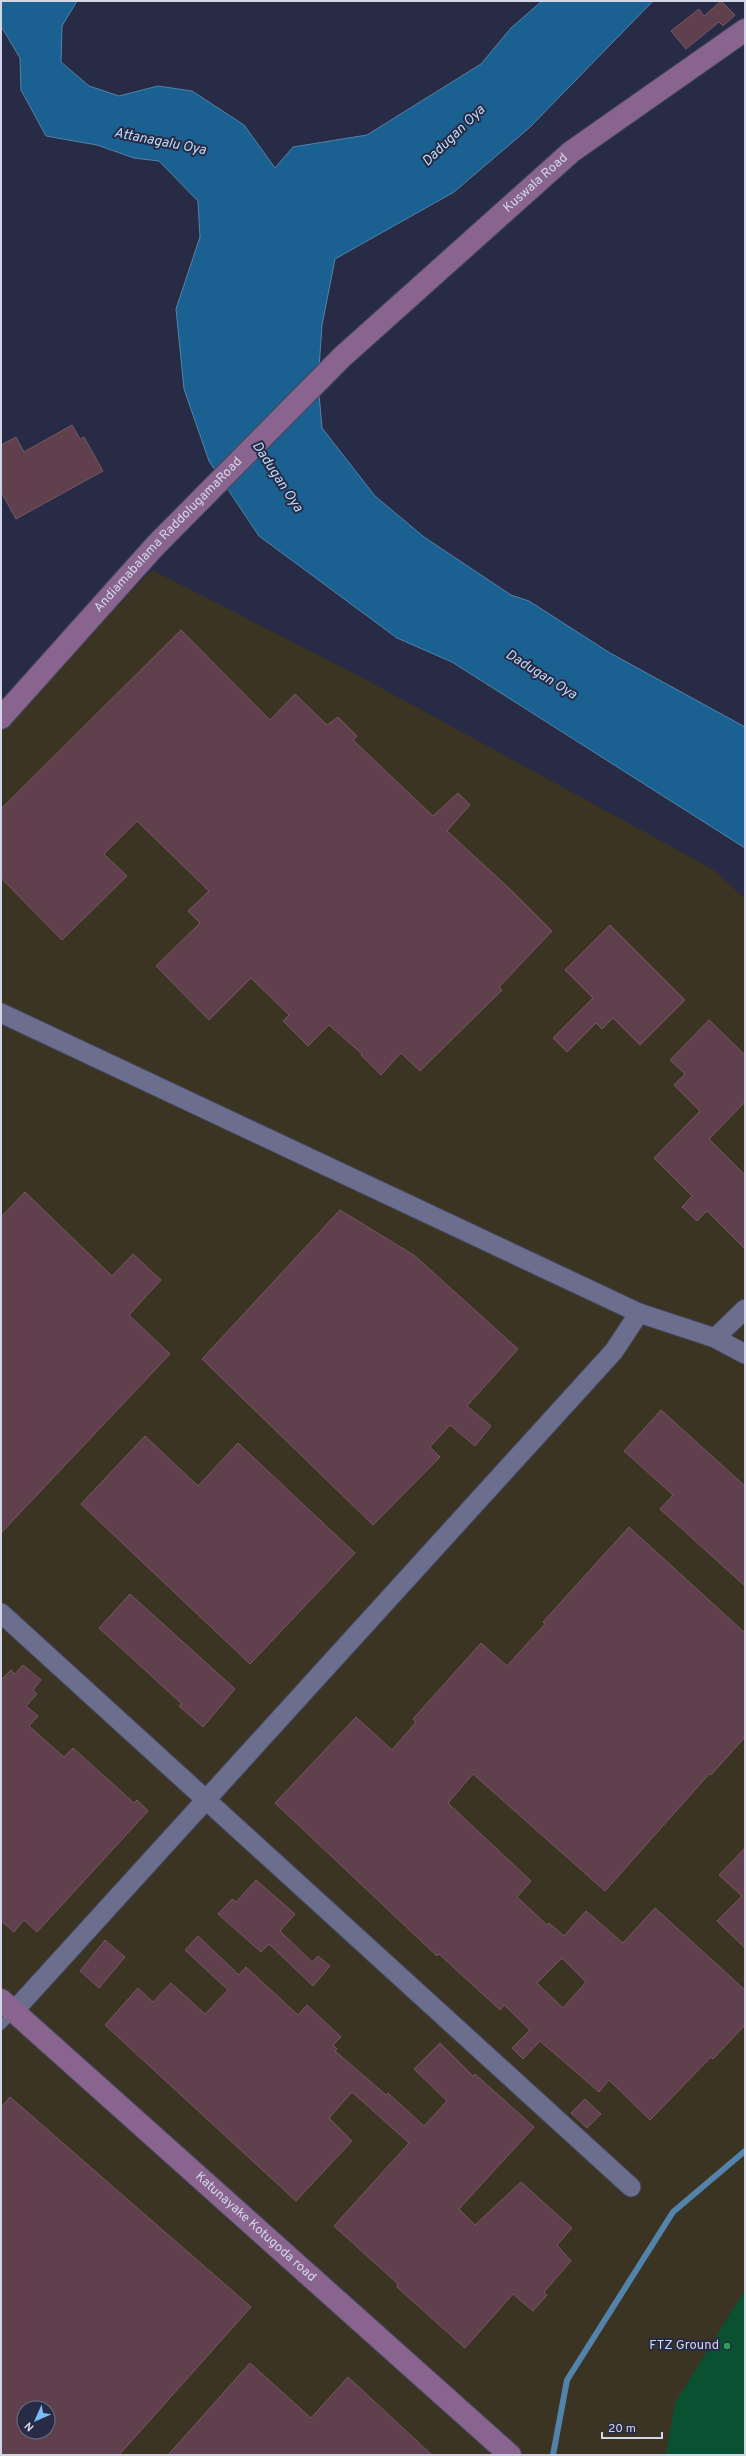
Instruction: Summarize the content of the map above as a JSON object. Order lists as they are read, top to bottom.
{
  "streets": {
    "street": ["Kuswala Road", "Andiamabalama RaddolugamaRoad", "Katunayake Kotugoda road"]
  },
  "crossings": [
    ["Kuswala Road", "Andiamabalama RaddolugamaRoad"]
  ],
  "water": ["Dadugan Oya", "Attanagalu Oya"],
  "places": ["FTZ Ground"],
  "scale_bar": "20 m",
  "north": "bottom left"
}
